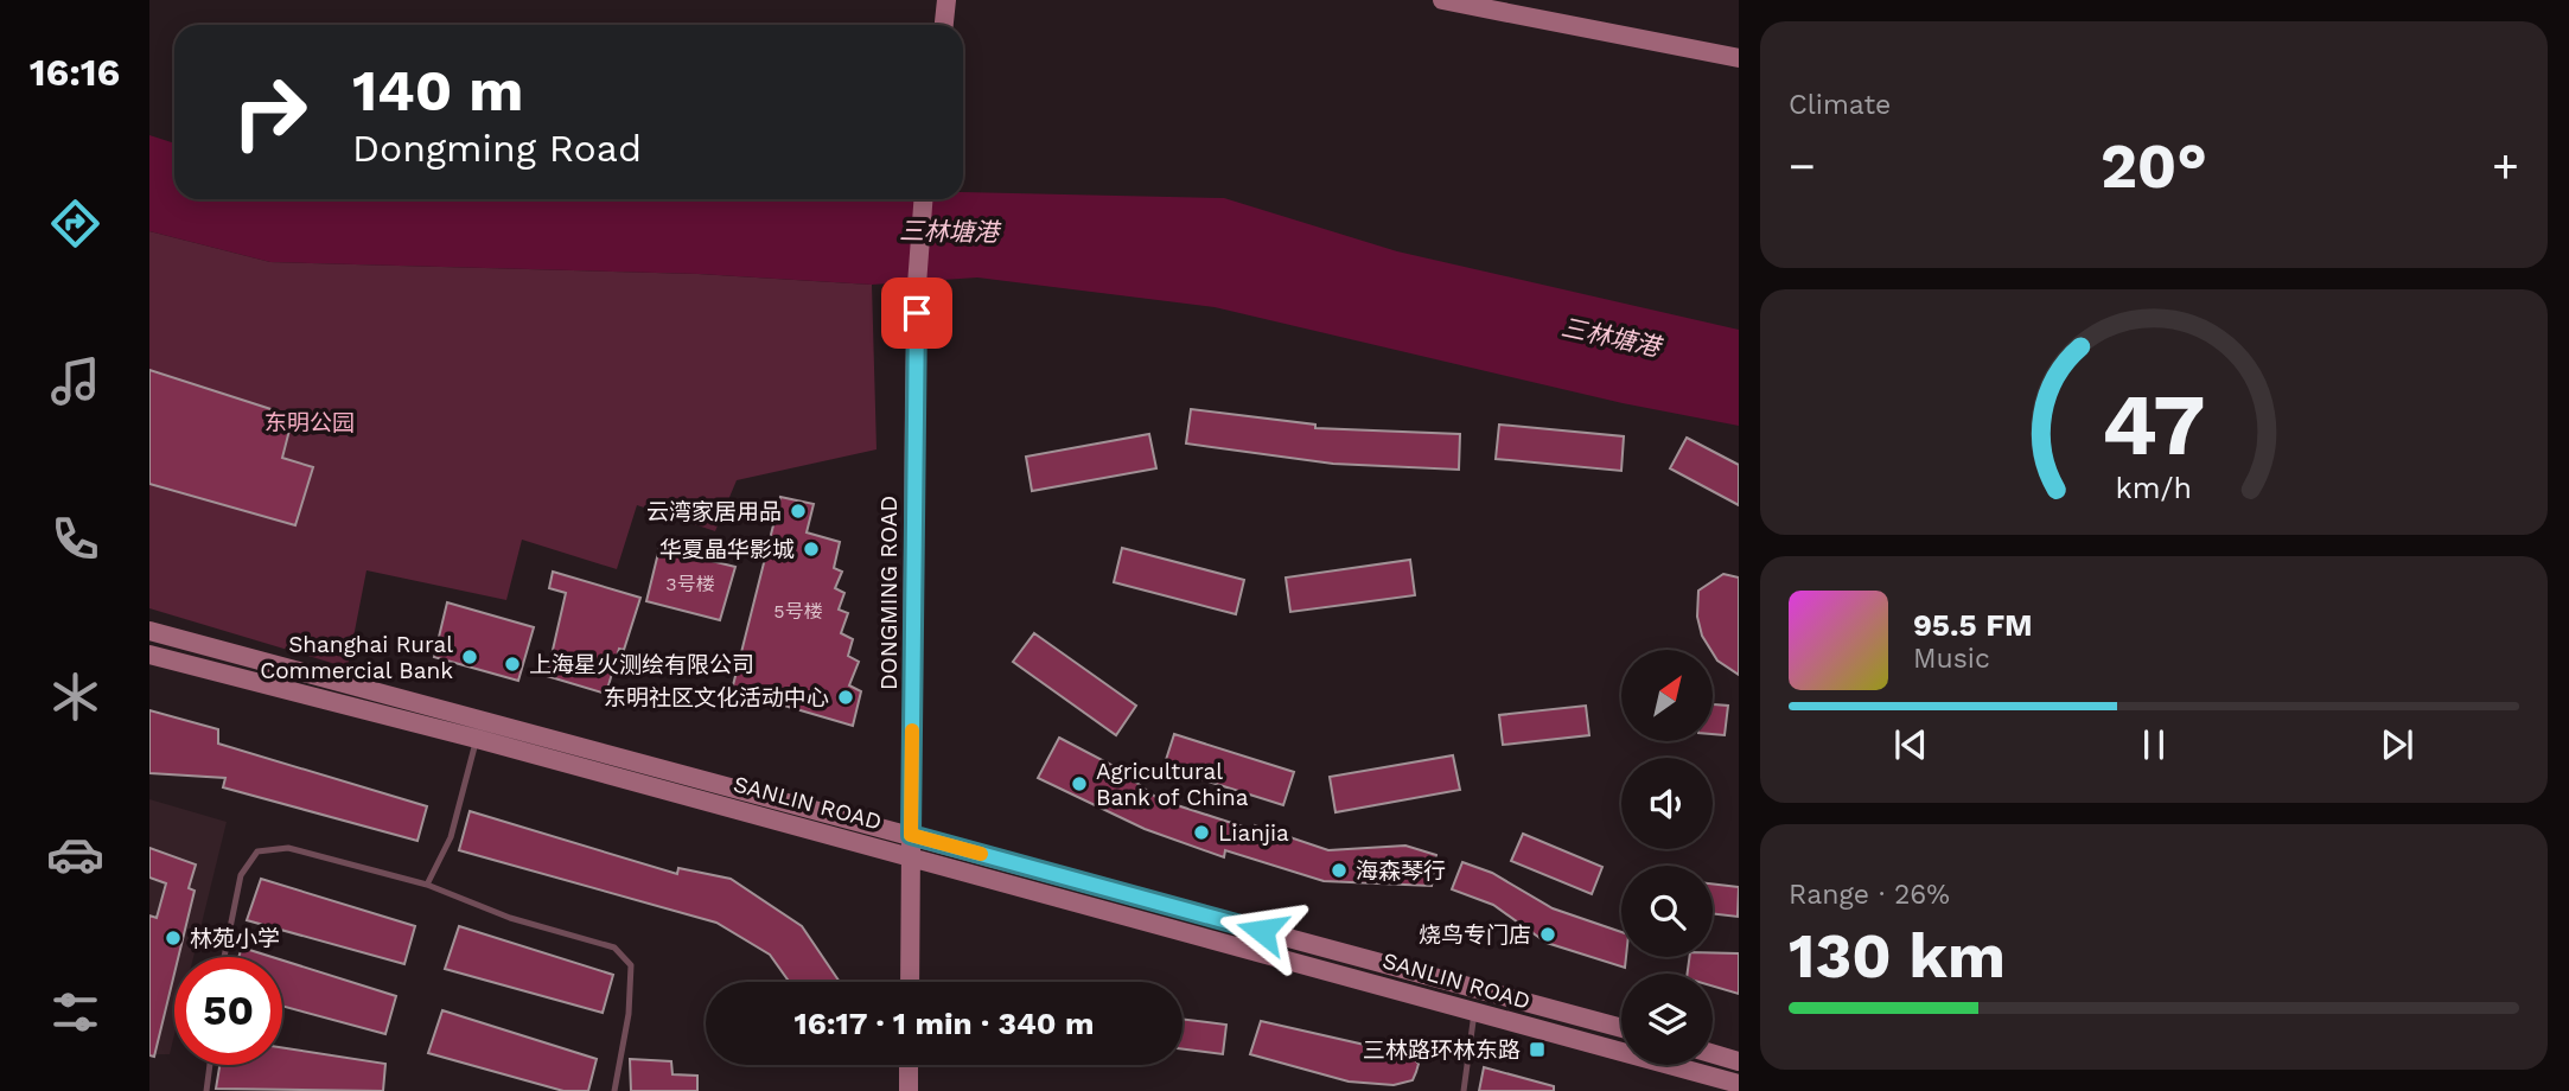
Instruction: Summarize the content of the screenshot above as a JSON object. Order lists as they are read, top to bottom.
{
  "streets": {
    "main road": ["DONGMING ROAD", "SANLIN ROAD"]
  },
  "crossings": [
    ["DONGMING ROAD", "SANLIN ROAD"]
  ],
  "water": ["三林塘港"],
  "parks": ["东明公园"],
  "places": {
    "other": [
      "云湾家居用品",
      "华夏晶华影城",
      "Shanghai Rural Commercial Bank",
      "上海星火测绘有限公司",
      "东明社区文化活动中心",
      "Agricultural Bank of China",
      "Lianjia",
      "海森琴行",
      "烧鸟专门店",
      "林苑小学"
    ],
    "transit": ["三林路环林东路"]
  },
  "house_numbers": ["3号楼", "5号楼"],
  "north": "top right",
  "page": {
    "tabs": "16:16",
    "tile": [
      "Climate",
      ["Range · 26%", "130 km"]
    ],
    "turn": ["140 m", "Dongming Road"],
    "heat": ["−", "20°", "+"],
    "song": ["95.5 FM", "Music"],
    "limit": "50",
    "trip": "16:17 · 1 min · 340 m",
    "gauge": ["47", "km/h"]
  }
}
